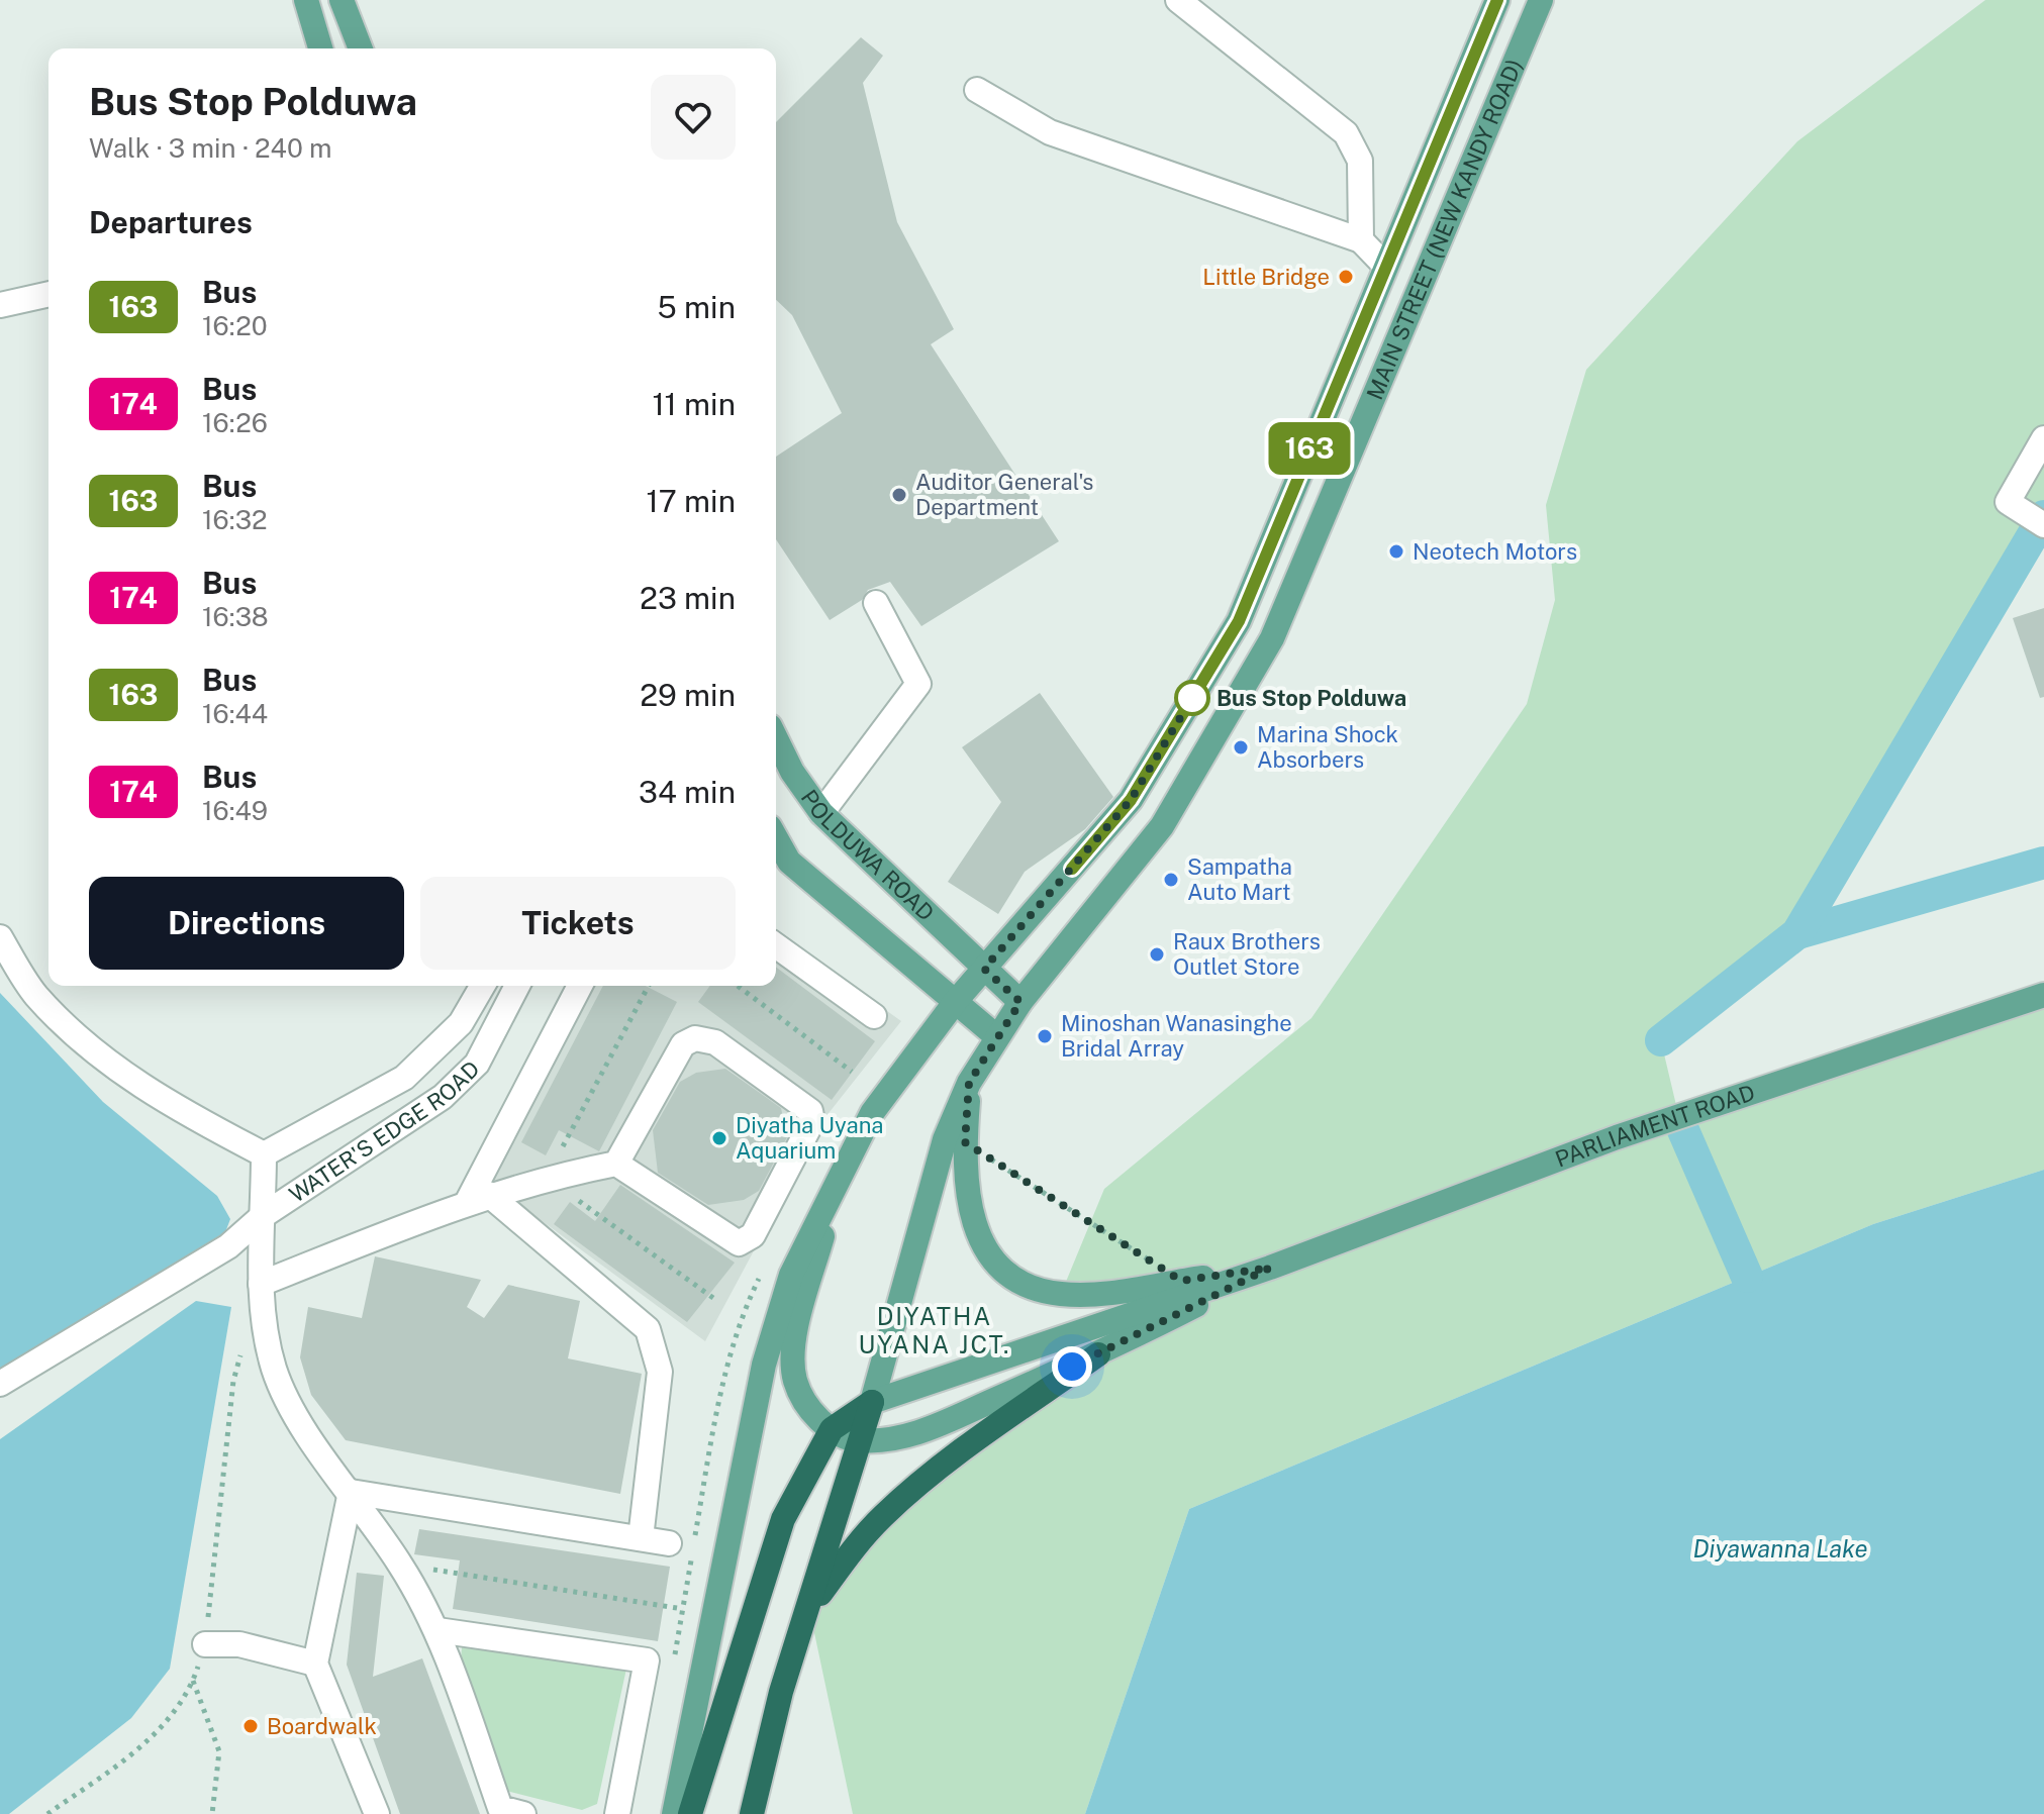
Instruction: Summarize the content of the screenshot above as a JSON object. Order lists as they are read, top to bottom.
{
  "streets": {
    "main road": ["MAIN STREET (NEW KANDY ROAD)", "POLDUWA ROAD", "PARLIAMENT ROAD"],
    "street": ["WATER'S EDGE ROAD"]
  },
  "crossings": [
    ["MAIN STREET (NEW KANDY ROAD)", "POLDUWA ROAD"],
    ["MAIN STREET (NEW KANDY ROAD)", "PARLIAMENT ROAD"]
  ],
  "districts": ["DIYATHA UYANA JCT."],
  "water": ["Diyawanna Lake"],
  "places": [
    "Little Bridge",
    "Auditor General's Department",
    "Neotech Motors",
    "Bus Stop Polduwa",
    "Marina Shock Absorbers",
    "Sampatha Auto Mart",
    "Raux Brothers Outlet Store",
    "Minoshan Wanasinghe Bridal Array",
    "Diyatha Uyana Aquarium",
    "Boardwalk"
  ],
  "lines": ["bus line 163"],
  "page": {
    "on_map": "163",
    "heading": [
      ["Bus Stop Polduwa", "Walk · 3 min · 240 m"],
      "Departures"
    ],
    "list": [
      {
        "mark": "163",
        "name": "Bus",
        "note": "16:20",
        "value": "5 min"
      },
      {
        "mark": "174",
        "name": "Bus",
        "note": "16:26",
        "value": "11 min"
      },
      {
        "mark": "163",
        "name": "Bus",
        "note": "16:32",
        "value": "17 min"
      },
      {
        "mark": "174",
        "name": "Bus",
        "note": "16:38",
        "value": "23 min"
      },
      {
        "mark": "163",
        "name": "Bus",
        "note": "16:44",
        "value": "29 min"
      },
      {
        "mark": "174",
        "name": "Bus",
        "note": "16:49",
        "value": "34 min"
      }
    ],
    "buttons": ["Directions", "Tickets"]
  }
}
